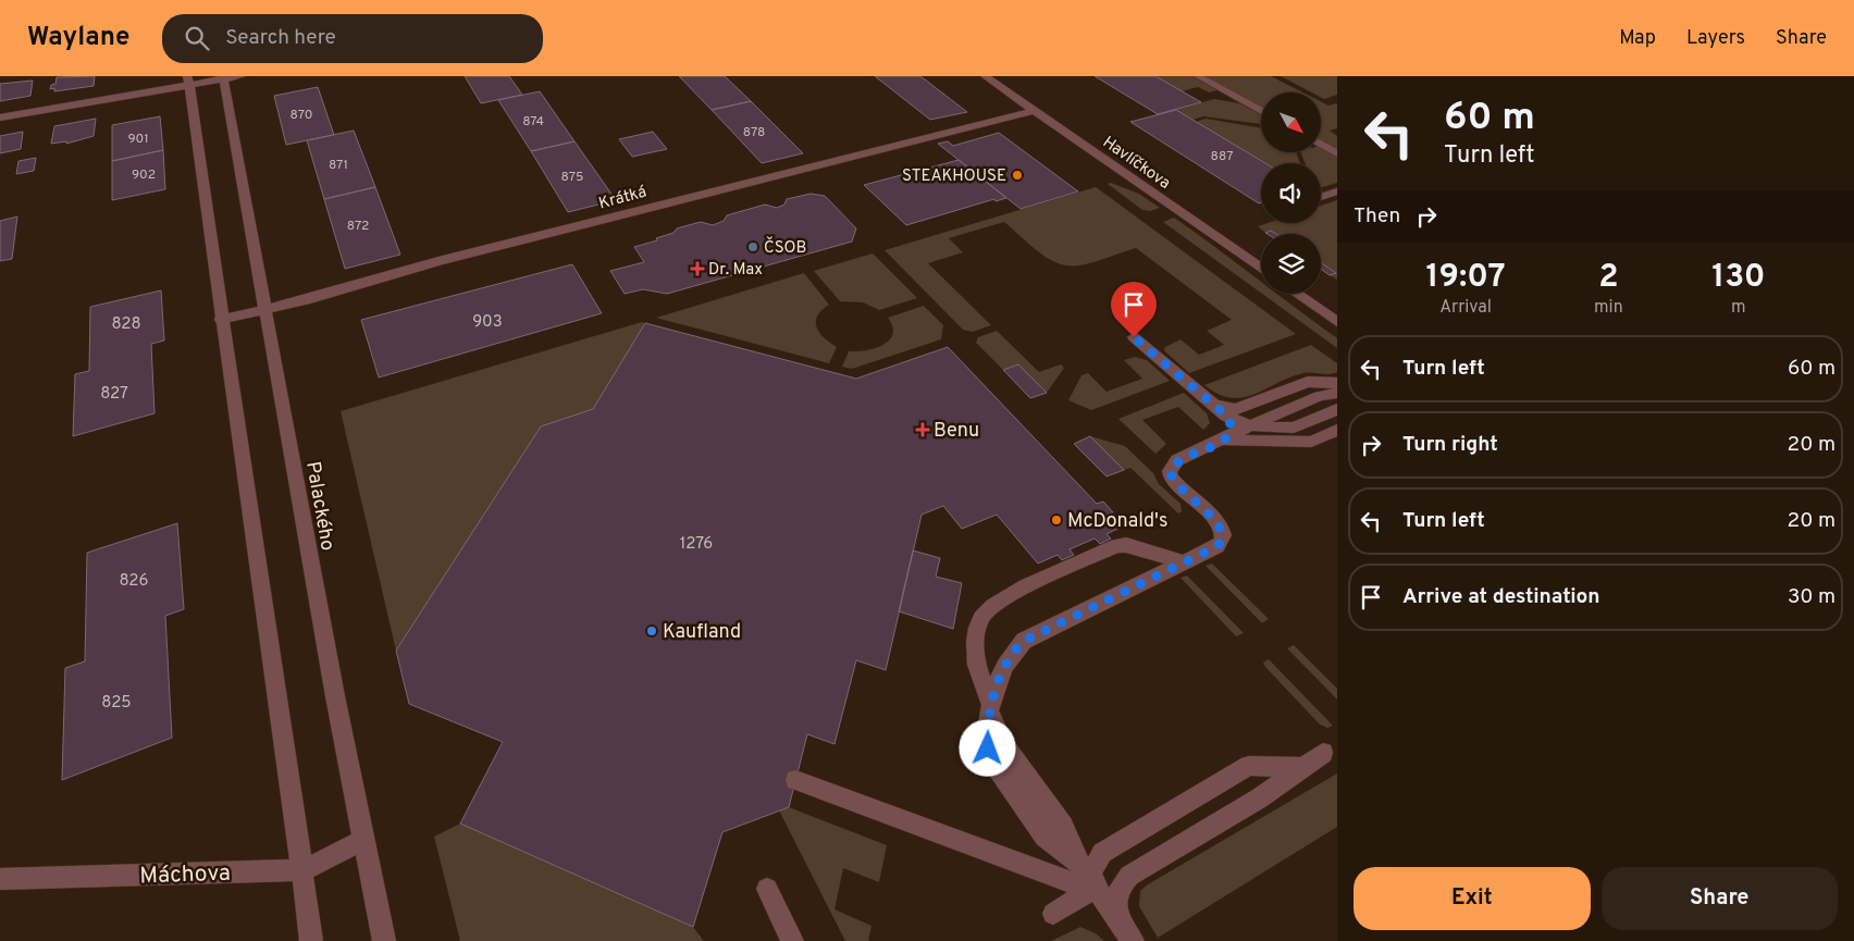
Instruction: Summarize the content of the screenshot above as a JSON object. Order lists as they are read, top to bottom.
{
  "streets": {
    "street": [
      "Havlíčkova",
      "Krátká",
      "Palackého",
      "Máchova"
    ]
  },
  "crossings": [
    ["Havlíčkova", "Krátká"],
    ["Krátká", "Palackého"],
    ["Palackého", "Máchova"]
  ],
  "places": {
    "other": [
      "STEAKHOUSE",
      "ČSOB",
      "McDonald's",
      "Kaufland"
    ],
    "health": ["Dr. Max", "Benu"]
  },
  "house_numbers": [
    "870",
    "874",
    "878",
    "901",
    "887",
    "871",
    "902",
    "875",
    "872",
    "903",
    "828",
    "827",
    "1276",
    "826",
    "825"
  ],
  "north": "bottom right",
  "page": {
    "header": "Waylane",
    "search": "Search here",
    "nav": ["Map", "Layers", "Share"],
    "turn": ["60 m", "Turn left"],
    "then": "Then",
    "eta": [
      "19:07",
      "Arrival",
      "2",
      "min",
      "130",
      "m"
    ],
    "list": [
      {
        "name": "Turn left",
        "value": "60 m"
      },
      {
        "name": "Turn right",
        "value": "20 m"
      },
      {
        "name": "Turn left",
        "value": "20 m"
      },
      {
        "name": "Arrive at destination",
        "value": "30 m"
      }
    ],
    "buttons": ["Exit", "Share"]
  }
}
